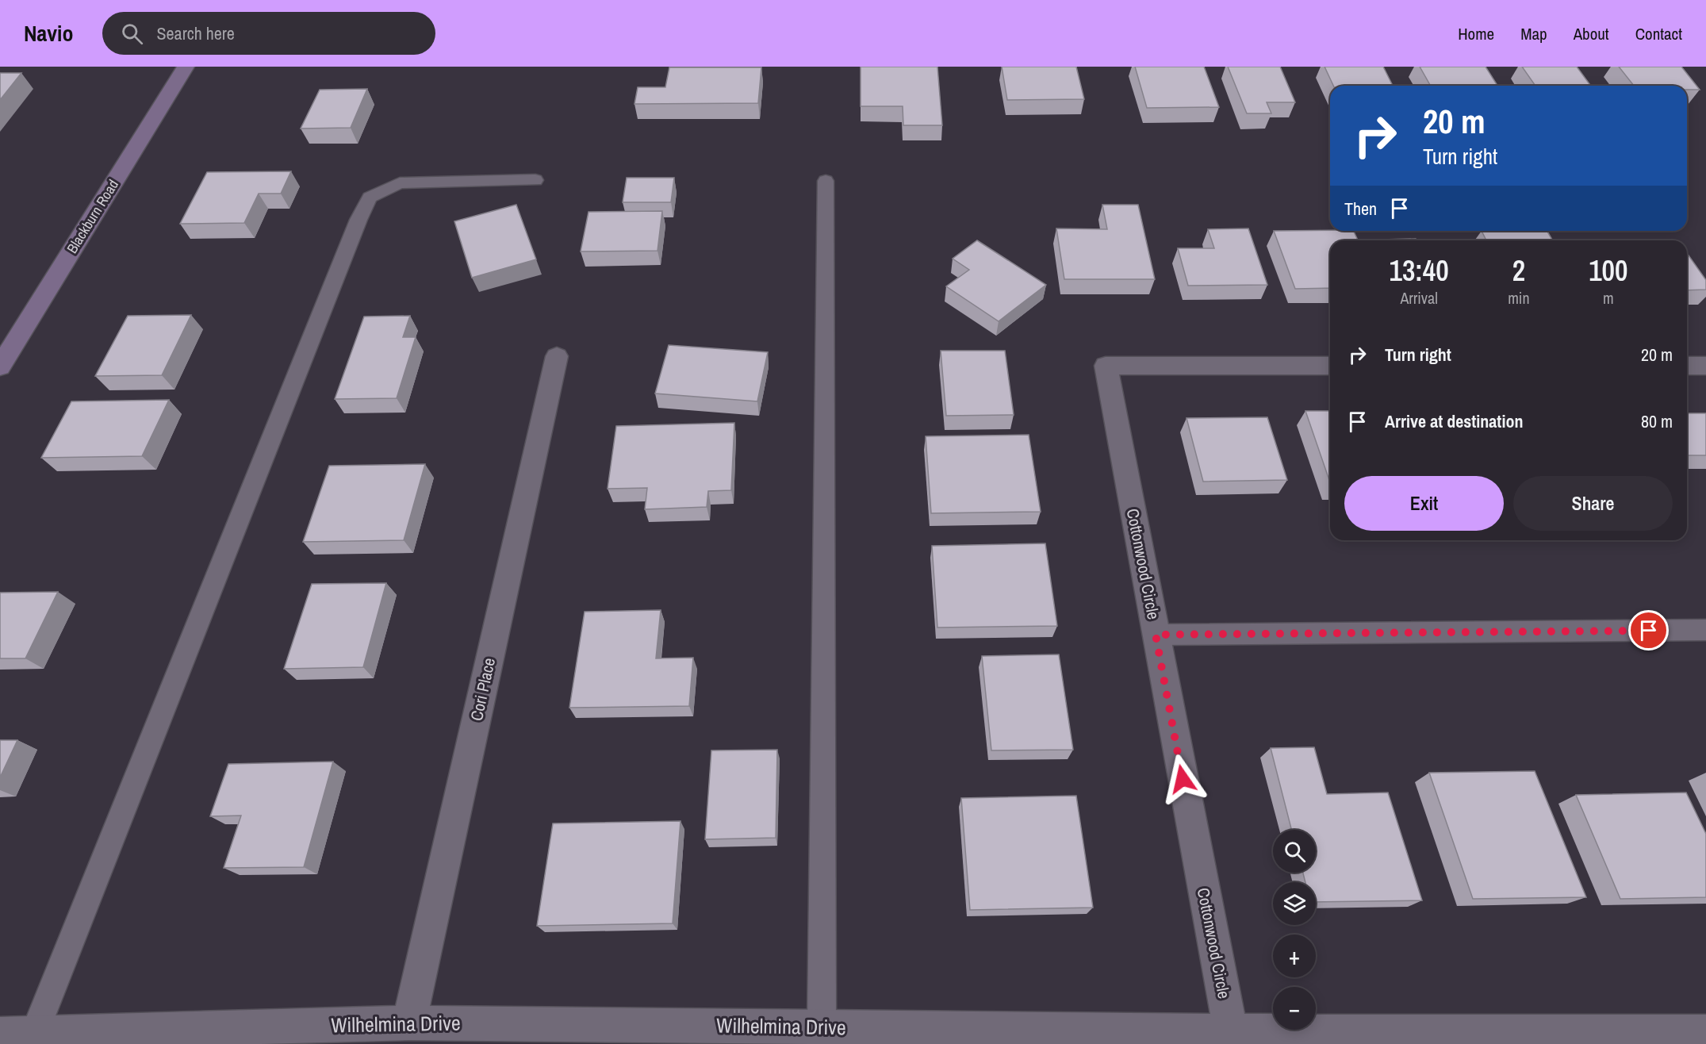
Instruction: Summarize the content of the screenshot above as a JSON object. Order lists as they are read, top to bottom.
{
  "streets": {
    "main road": ["Blackburn Road"],
    "street": ["Cottonwood Circle", "Cori Place", "Wilhelmina Drive"]
  },
  "crossings": [
    ["Cottonwood Circle", "Wilhelmina Drive"],
    ["Cori Place", "Wilhelmina Drive"]
  ],
  "page": {
    "header": "Navio",
    "search": "Search here",
    "nav": [
      "Home",
      "Map",
      "About",
      "Contact"
    ],
    "turn": ["20 m", "Turn right"],
    "then": "Then",
    "eta": [
      "13:40",
      "Arrival",
      "2",
      "min",
      "100",
      "m"
    ],
    "list": [
      {
        "name": "Turn right",
        "value": "20 m"
      },
      {
        "name": "Arrive at destination",
        "value": "80 m"
      }
    ],
    "buttons": ["Exit", "Share"],
    "map_buttons": ["+", "−"]
  }
}
